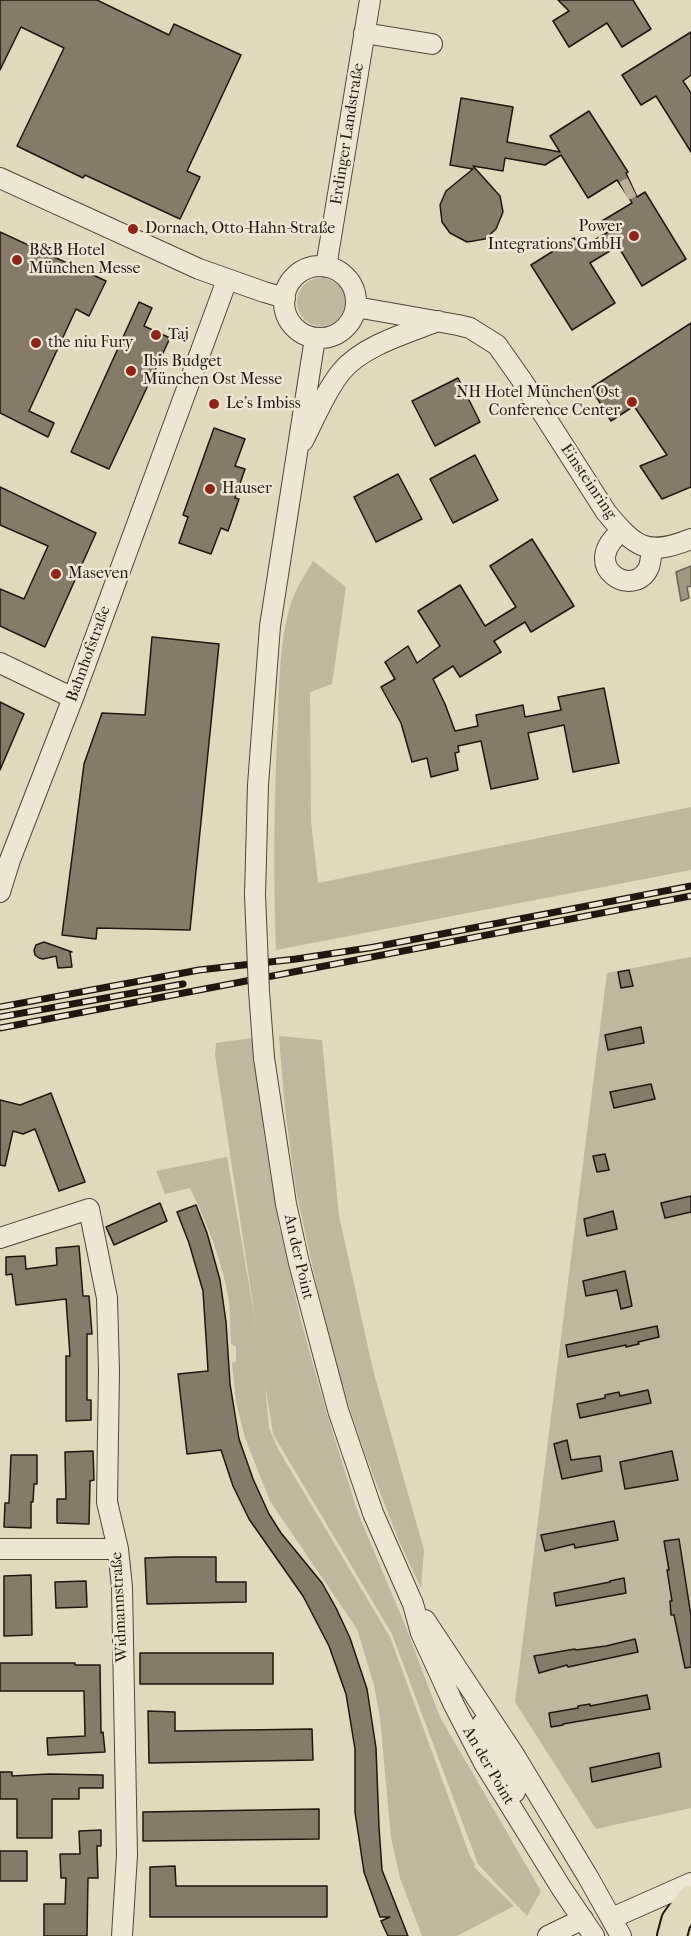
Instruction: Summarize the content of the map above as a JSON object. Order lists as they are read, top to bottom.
{
  "streets": {
    "street": [
      "Erdinger Landstraße",
      "Einsteinring",
      "Bahnhofstraße",
      "An der Point",
      "Widmannstraße"
    ]
  },
  "crossings": [
    ["Erdinger Landstraße", "Einsteinring"],
    ["Erdinger Landstraße", "An der Point"],
    ["Einsteinring", "An der Point"]
  ],
  "places": [
    "Dornach, Otto-Hahn-Straße",
    "Power Integrations GmbH",
    "B&B Hotel München Messe",
    "Taj",
    "the niu Fury",
    "Ibis Budget München Ost Messe",
    "NH Hotel München Ost Conference Center",
    "Le's Imbiss",
    "Hauser",
    "Maseven"
  ]
}
